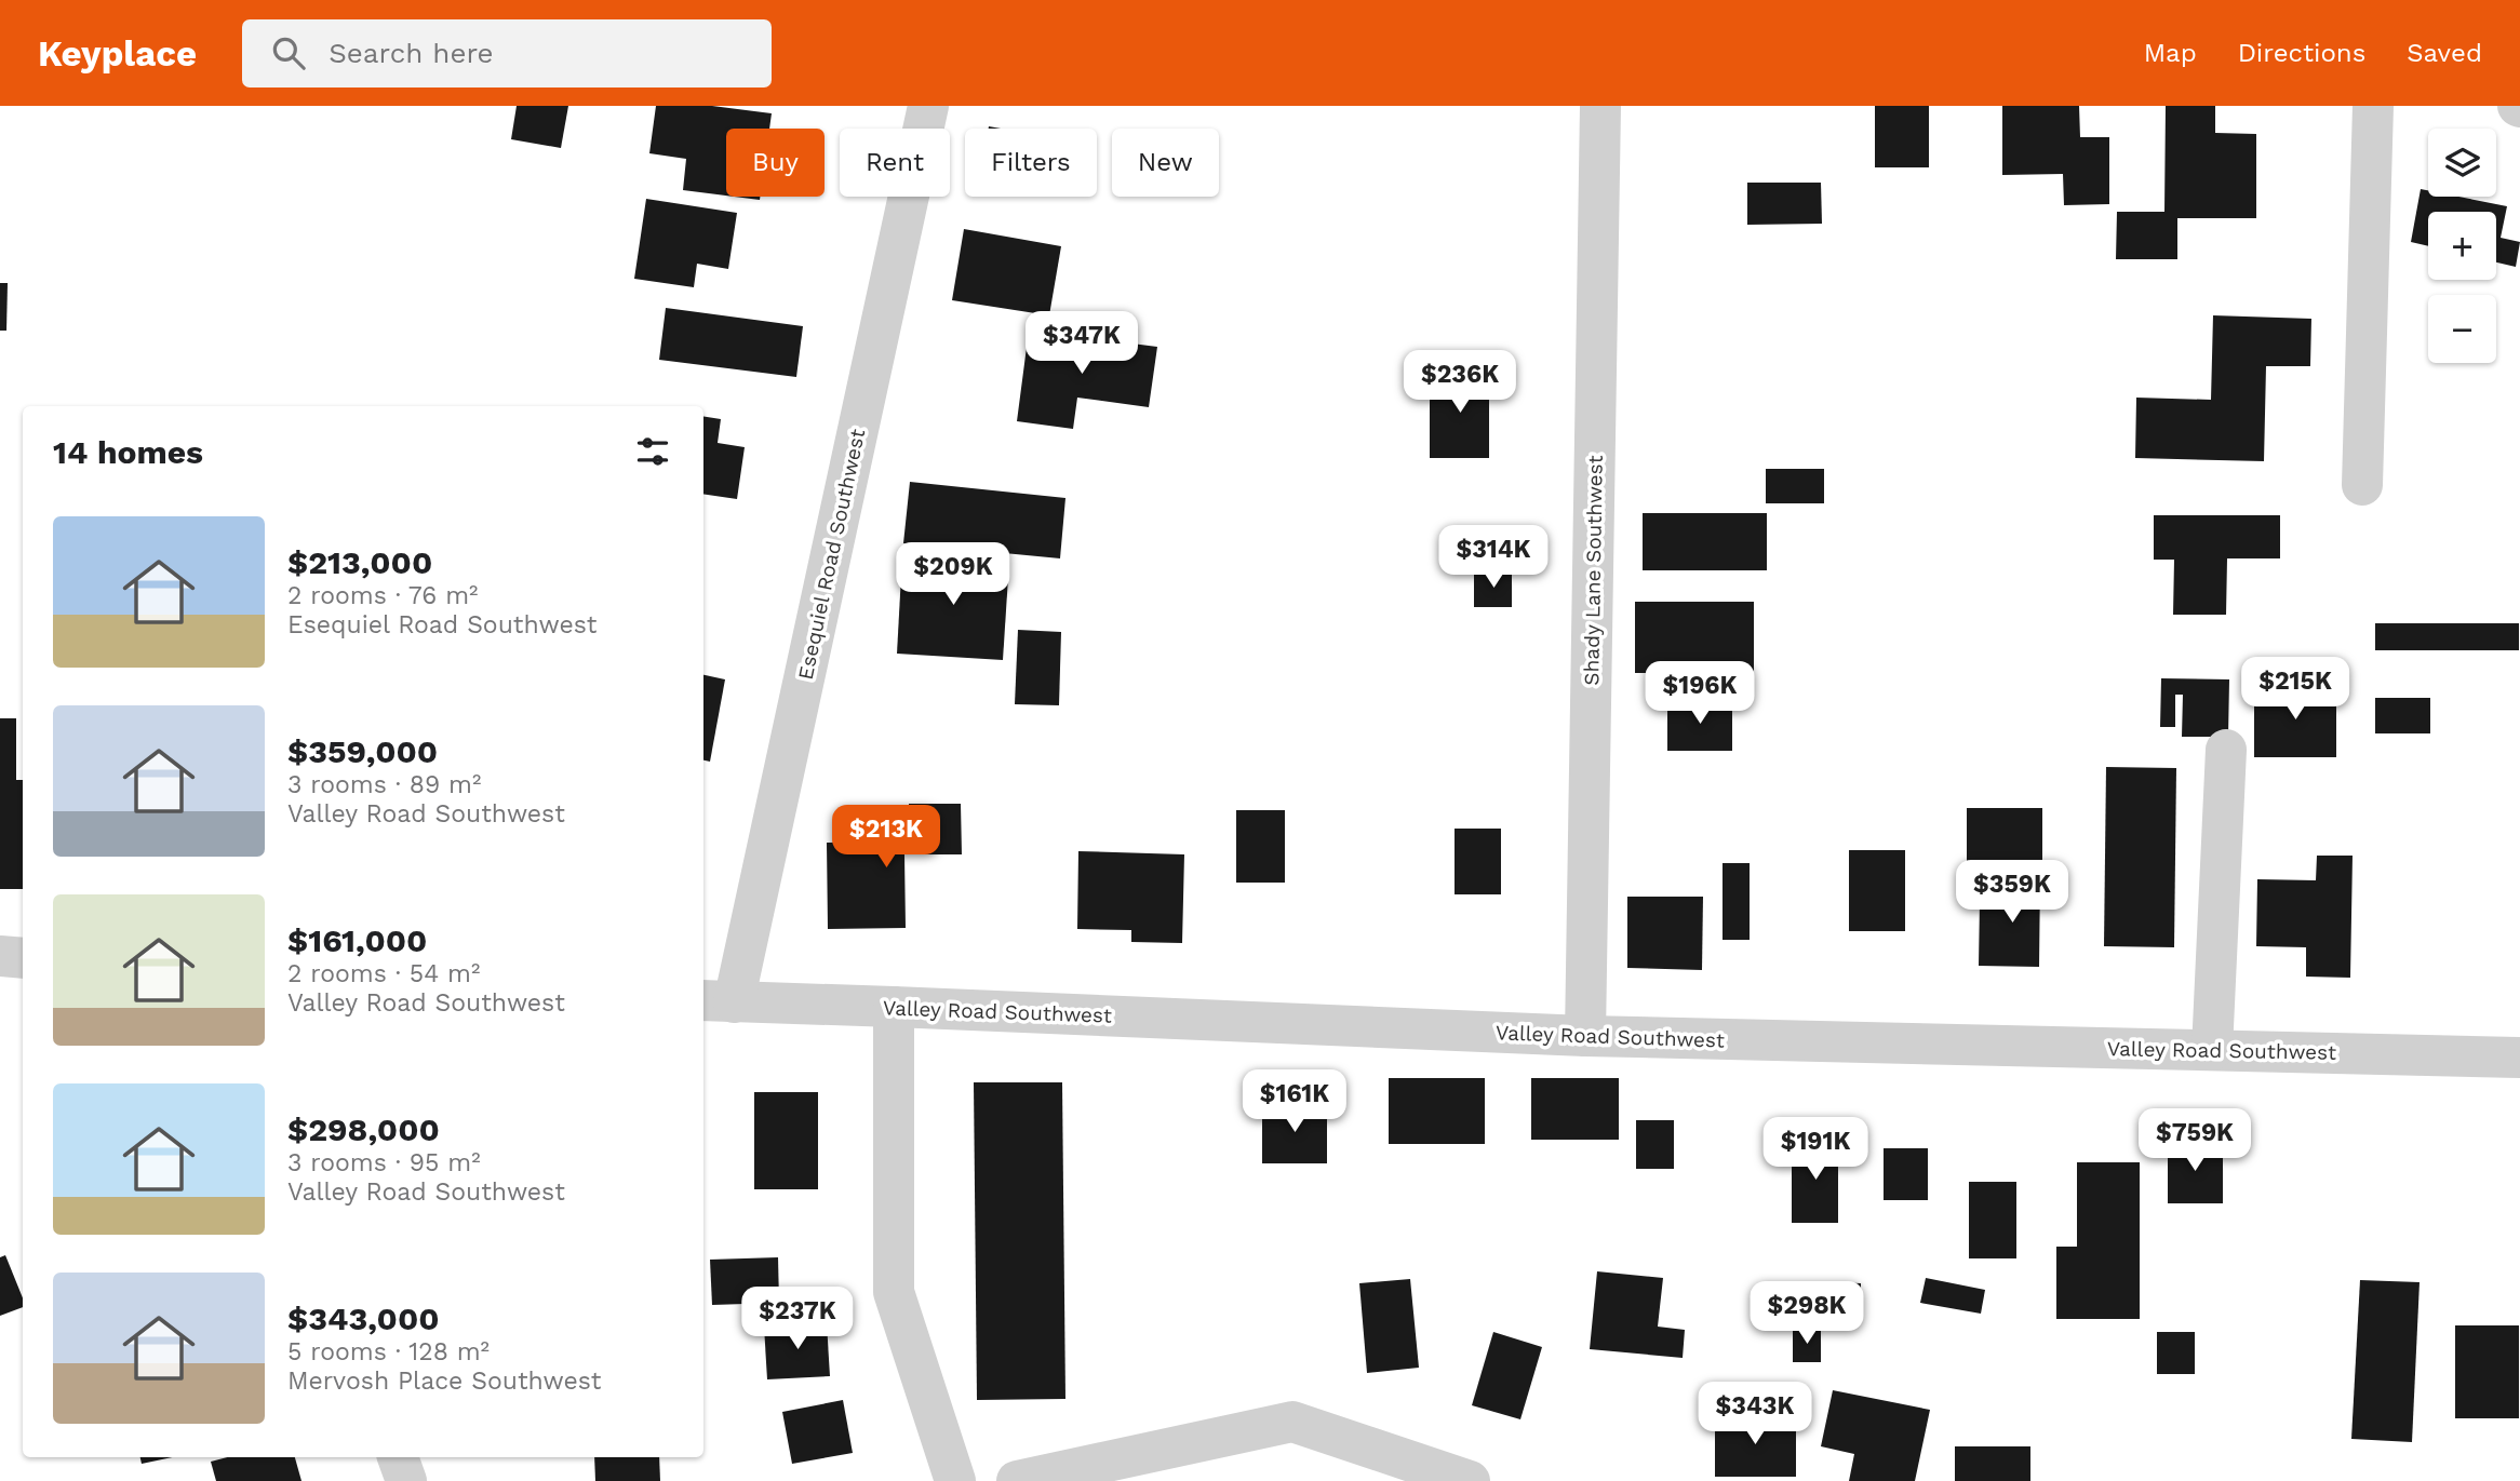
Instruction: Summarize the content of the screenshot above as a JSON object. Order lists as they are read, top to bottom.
{
  "streets": {
    "street": ["Esequiel Road Southwest", "Shady Lane Southwest", "Valley Road Southwest"]
  },
  "crossings": [
    ["Esequiel Road Southwest", "Valley Road Southwest"],
    ["Shady Lane Southwest", "Valley Road Southwest"]
  ],
  "page": {
    "header": "Keyplace",
    "search": "Search here",
    "nav": ["Map", "Directions", "Saved"],
    "map_buttons": ["+", "−"],
    "chip": [
      "Buy",
      "Rent",
      "Filters",
      "New"
    ],
    "price": [
      "$347K",
      "$236K",
      "$314K",
      "$209K",
      "$215K",
      "$196K",
      "$213K",
      "$359K",
      "$161K",
      "$759K",
      "$191K",
      "$298K",
      "$237K",
      "$343K"
    ],
    "heading": "14 homes",
    "list": [
      {
        "name": "$213,000",
        "note": "2 rooms · 76 m² · Esequiel Road Southwest"
      },
      {
        "name": "$359,000",
        "note": "3 rooms · 89 m² · Valley Road Southwest"
      },
      {
        "name": "$161,000",
        "note": "2 rooms · 54 m² · Valley Road Southwest"
      },
      {
        "name": "$298,000",
        "note": "3 rooms · 95 m² · Valley Road Southwest"
      },
      {
        "name": "$343,000",
        "note": "5 rooms · 128 m² · Mervosh Place Southwest"
      }
    ]
  }
}
